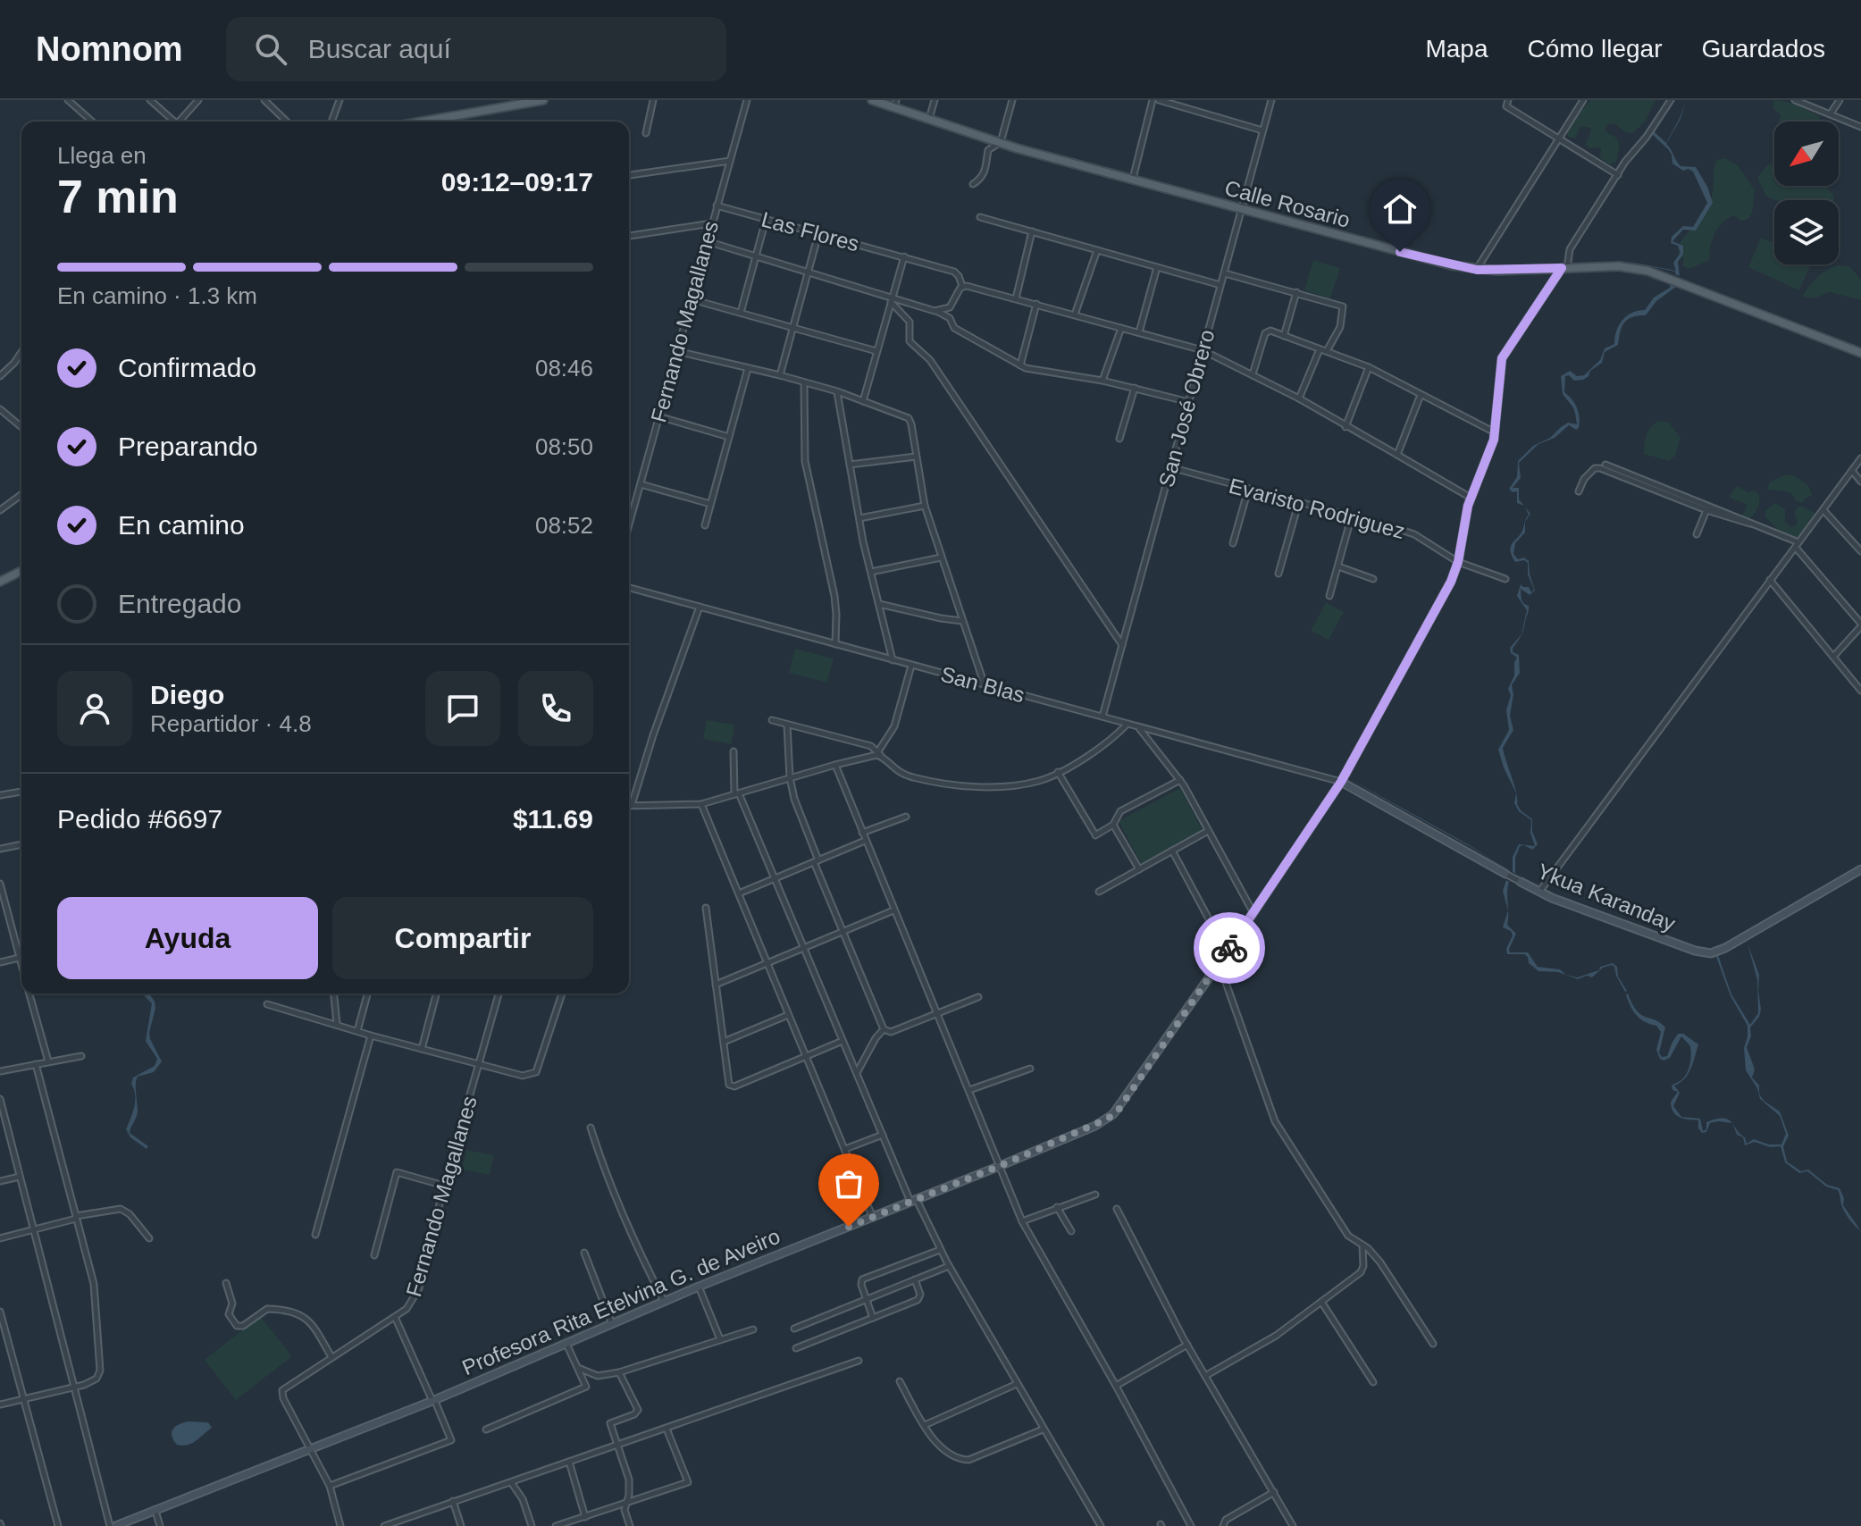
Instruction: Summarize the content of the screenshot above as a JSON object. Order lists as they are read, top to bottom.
{
  "streets": {
    "main road": ["Calle Rosario"],
    "street": [
      "Las Flores",
      "Fernando Magallanes",
      "San José Obrero",
      "Evaristo Rodriguez",
      "San Blas",
      "Ykua Karanday",
      "Profesora Rita Etelvina G. de Aveiro"
    ]
  },
  "crossings": [
    ["Calle Rosario", "San José Obrero"],
    ["Calle Rosario", "Profesora Rita Etelvina G. de Aveiro"],
    ["Las Flores", "Fernando Magallanes"],
    ["Fernando Magallanes", "Profesora Rita Etelvina G. de Aveiro"],
    ["San José Obrero", "Evaristo Rodriguez"],
    ["San José Obrero", "San Blas"],
    ["Evaristo Rodriguez", "Profesora Rita Etelvina G. de Aveiro"],
    ["San Blas", "Ykua Karanday"],
    ["San Blas", "Profesora Rita Etelvina G. de Aveiro"],
    ["Ykua Karanday", "Profesora Rita Etelvina G. de Aveiro"]
  ],
  "north": "bottom left",
  "page": {
    "header": "Nomnom",
    "search": "Buscar aquí",
    "nav": ["Mapa", "Cómo llegar", "Guardados"],
    "heading": ["7 min", "Llega en", "09:12–09:17"],
    "panel": [
      "Diego",
      "Repartidor · 4.8",
      "Pedido #6697",
      "$11.69"
    ],
    "bar": "En camino · 1.3 km",
    "list": [
      ["Confirmado", "08:46"],
      ["Preparando", "08:50"],
      ["En camino", "08:52"],
      "Entregado"
    ],
    "buttons": ["Ayuda", "Compartir"]
  }
}
